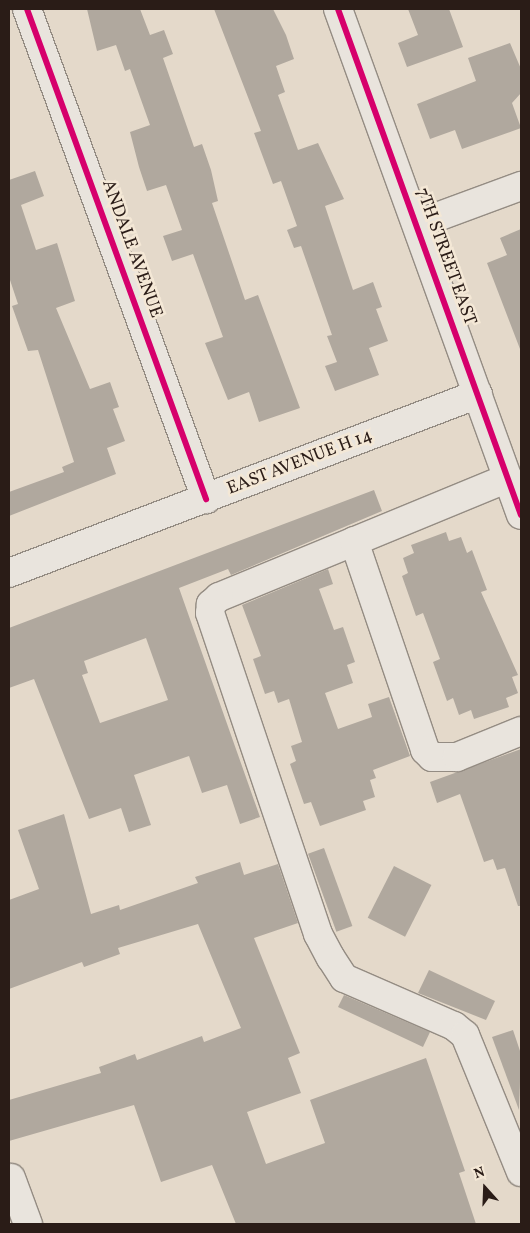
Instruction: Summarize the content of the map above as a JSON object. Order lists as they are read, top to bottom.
{
  "streets": {
    "street": ["ANDALE AVENUE", "7TH STREET EAST", "EAST AVENUE H 14"]
  },
  "crossings": [
    ["ANDALE AVENUE", "EAST AVENUE H 14"],
    ["7TH STREET EAST", "EAST AVENUE H 14"]
  ],
  "north": "top"
}
